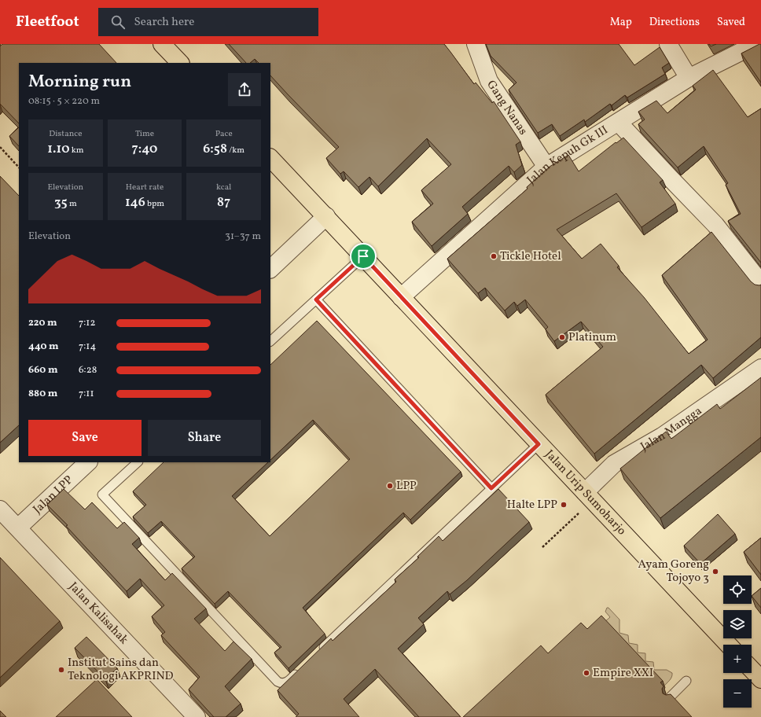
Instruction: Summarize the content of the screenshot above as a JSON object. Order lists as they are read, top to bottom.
{
  "streets": {
    "main road": ["Jalan Urip Sumoharjo"],
    "street": [
      "Gang Nanas",
      "Jalan Kepuh Gk III",
      "Jalan Mangga",
      "Jalan LPP",
      "Jalan Kalisahak"
    ]
  },
  "crossings": [
    ["Gang Nanas", "Jalan Kepuh Gk III"],
    ["Jalan Kepuh Gk III", "Jalan Urip Sumoharjo"],
    ["Jalan Mangga", "Jalan Urip Sumoharjo"],
    ["Jalan LPP", "Jalan Kalisahak"]
  ],
  "places": [
    "Tickle Hotel",
    "Platinum",
    "LPP",
    "Halte LPP",
    "Ayam Goreng Tojoyo 3",
    "Institut Sains dan Teknologi AKPRIND",
    "Empire XXI"
  ],
  "page": {
    "header": "Fleetfoot",
    "search": "Search here",
    "nav": ["Map", "Directions", "Saved"],
    "heading": ["Morning run", "08:15 · 5 × 220 m"],
    "stats": [
      ["Distance", "1.10 km"],
      ["Time", "7:40"],
      ["Pace", "6:58 /km"],
      ["Elevation", "35 m"],
      ["Heart rate", "146 bpm"],
      ["kcal", "87"]
    ],
    "chart": ["Elevation", "31–37 m"],
    "list": [
      {
        "name": "220 m",
        "note": "7:12"
      },
      {
        "name": "440 m",
        "note": "7:14"
      },
      {
        "name": "660 m",
        "note": "6:28"
      },
      {
        "name": "880 m",
        "note": "7:11"
      }
    ],
    "buttons": ["Save", "Share"],
    "map_buttons": ["+", "−"]
  }
}
